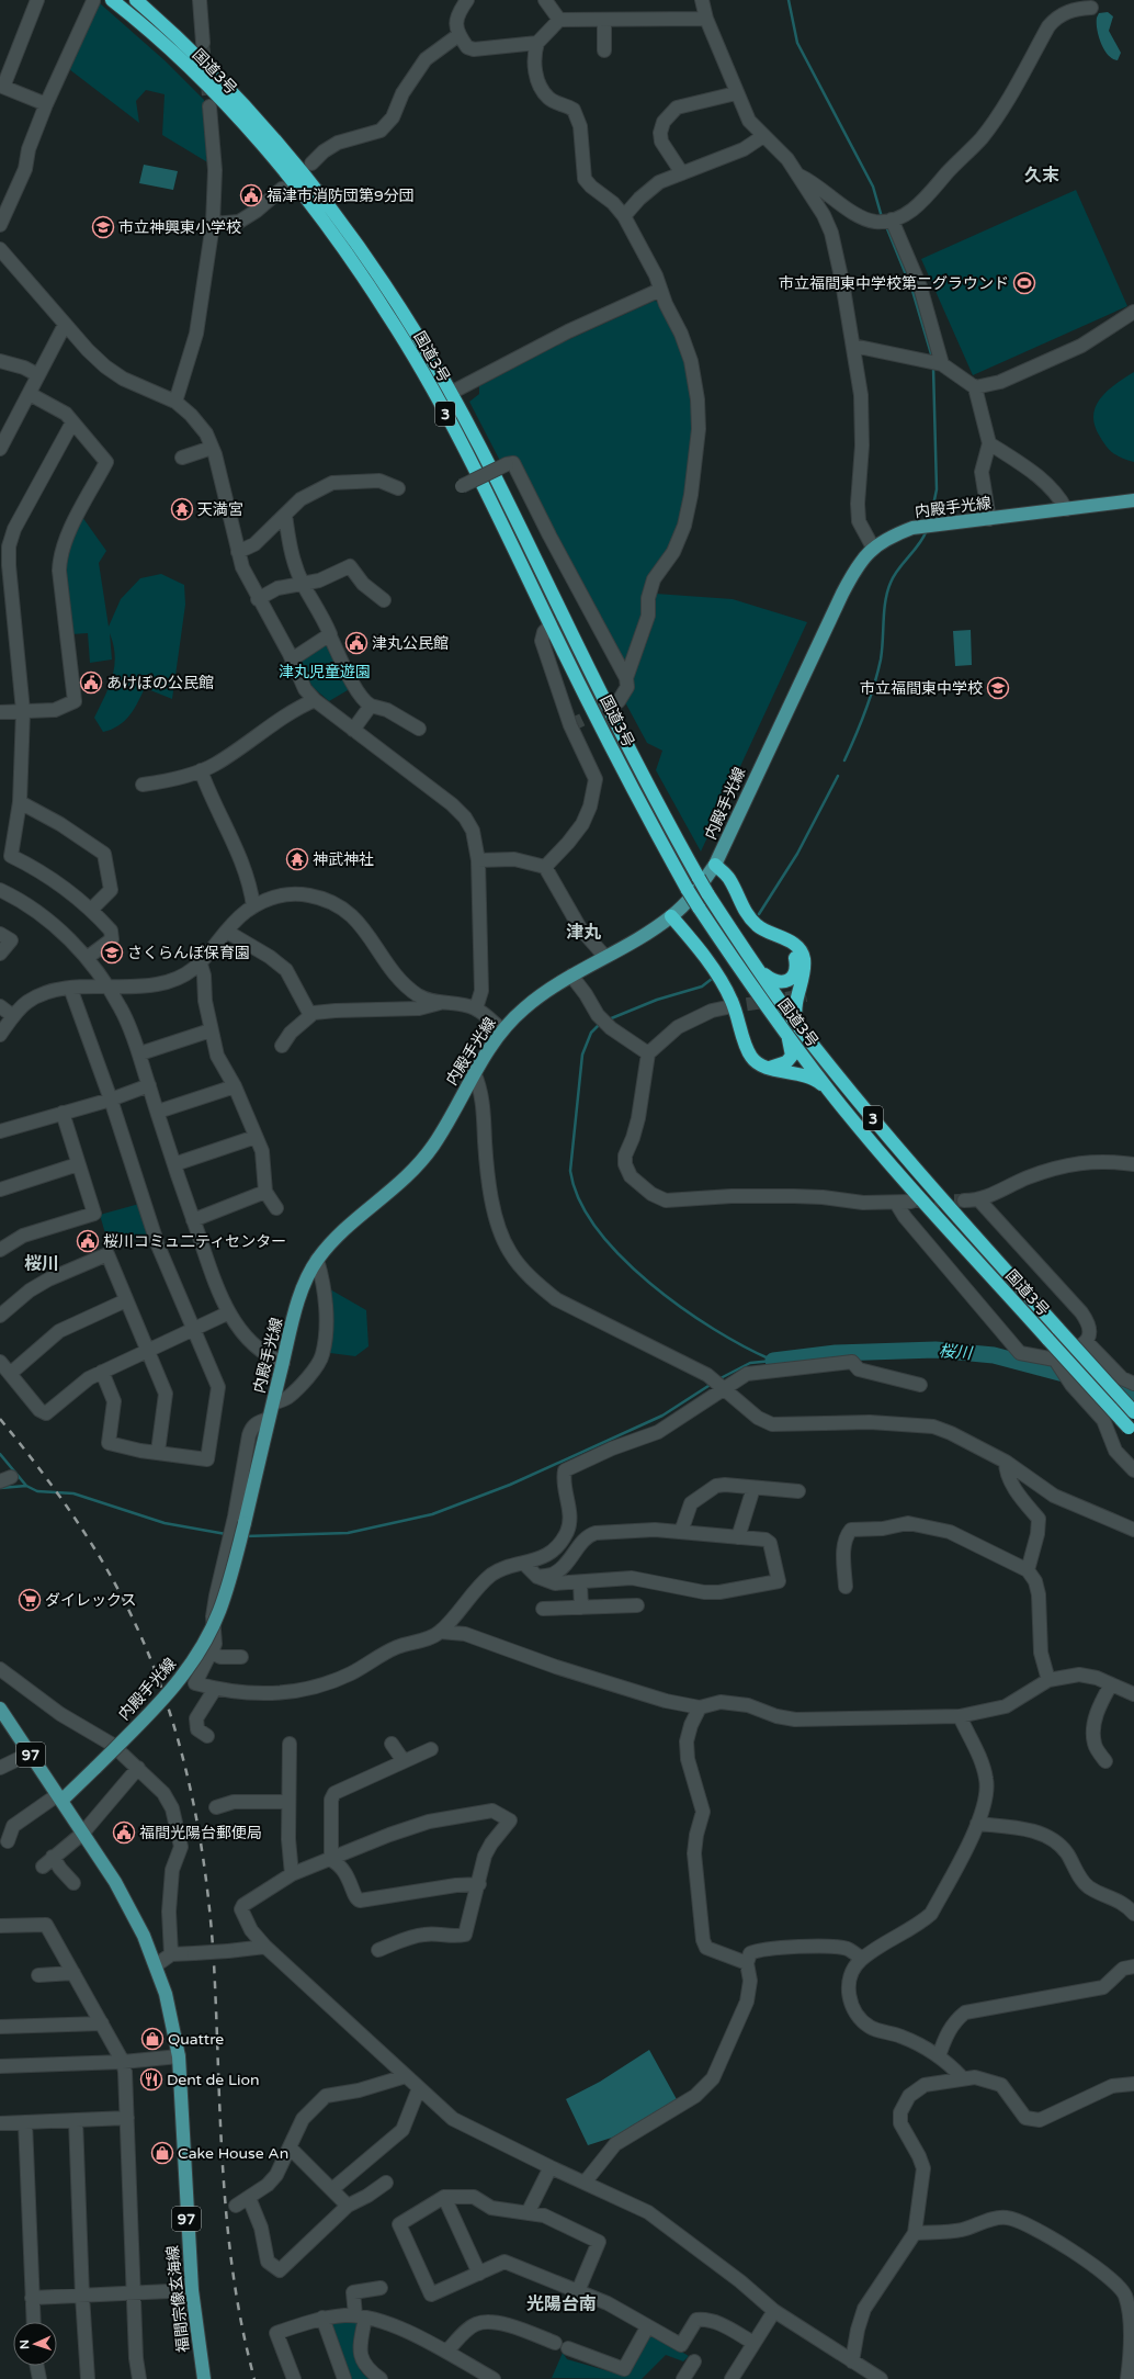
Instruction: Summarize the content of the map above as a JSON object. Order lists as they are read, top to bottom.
{
  "streets": {
    "highway": ["国道3号", "3"],
    "main road": ["内殿手光線", "97", "福間宗像玄海線"]
  },
  "crossings": [
    ["内殿手光線", "福間宗像玄海線"]
  ],
  "districts": [
    "久末",
    "津丸",
    "桜川",
    "光陽台南"
  ],
  "water": ["桜川"],
  "parks": ["津丸児童遊園"],
  "places": {
    "public building": [
      "福津市消防団第9分団",
      "津丸公民館",
      "あけぼの公民館",
      "桜川コミュ二ティセンター",
      "福間光陽台郵便局"
    ],
    "school or university": ["市立神興東小学校", "市立福間東中学校", "さくらんぼ保育園"],
    "sports": ["市立福間東中学校第二グラウンド"],
    "temple": ["天満宮", "神武神社"],
    "supermarket": ["ダイレックス"],
    "shop": ["Quattre", "Cake House An"],
    "restaurant": ["Dent de Lion"]
  },
  "north": "left"
}
